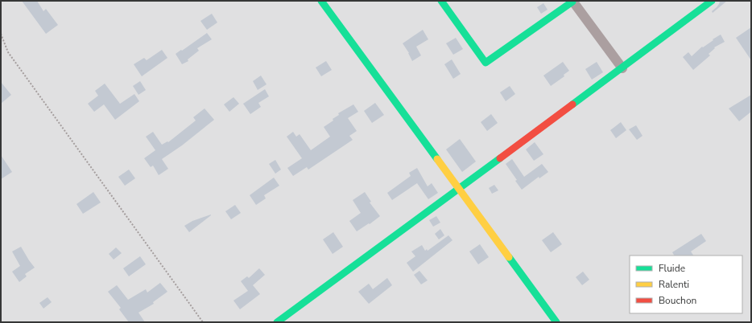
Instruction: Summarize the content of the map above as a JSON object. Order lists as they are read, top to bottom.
{
  "legend": ["Fluide", "Ralenti", "Bouchon"]
}
